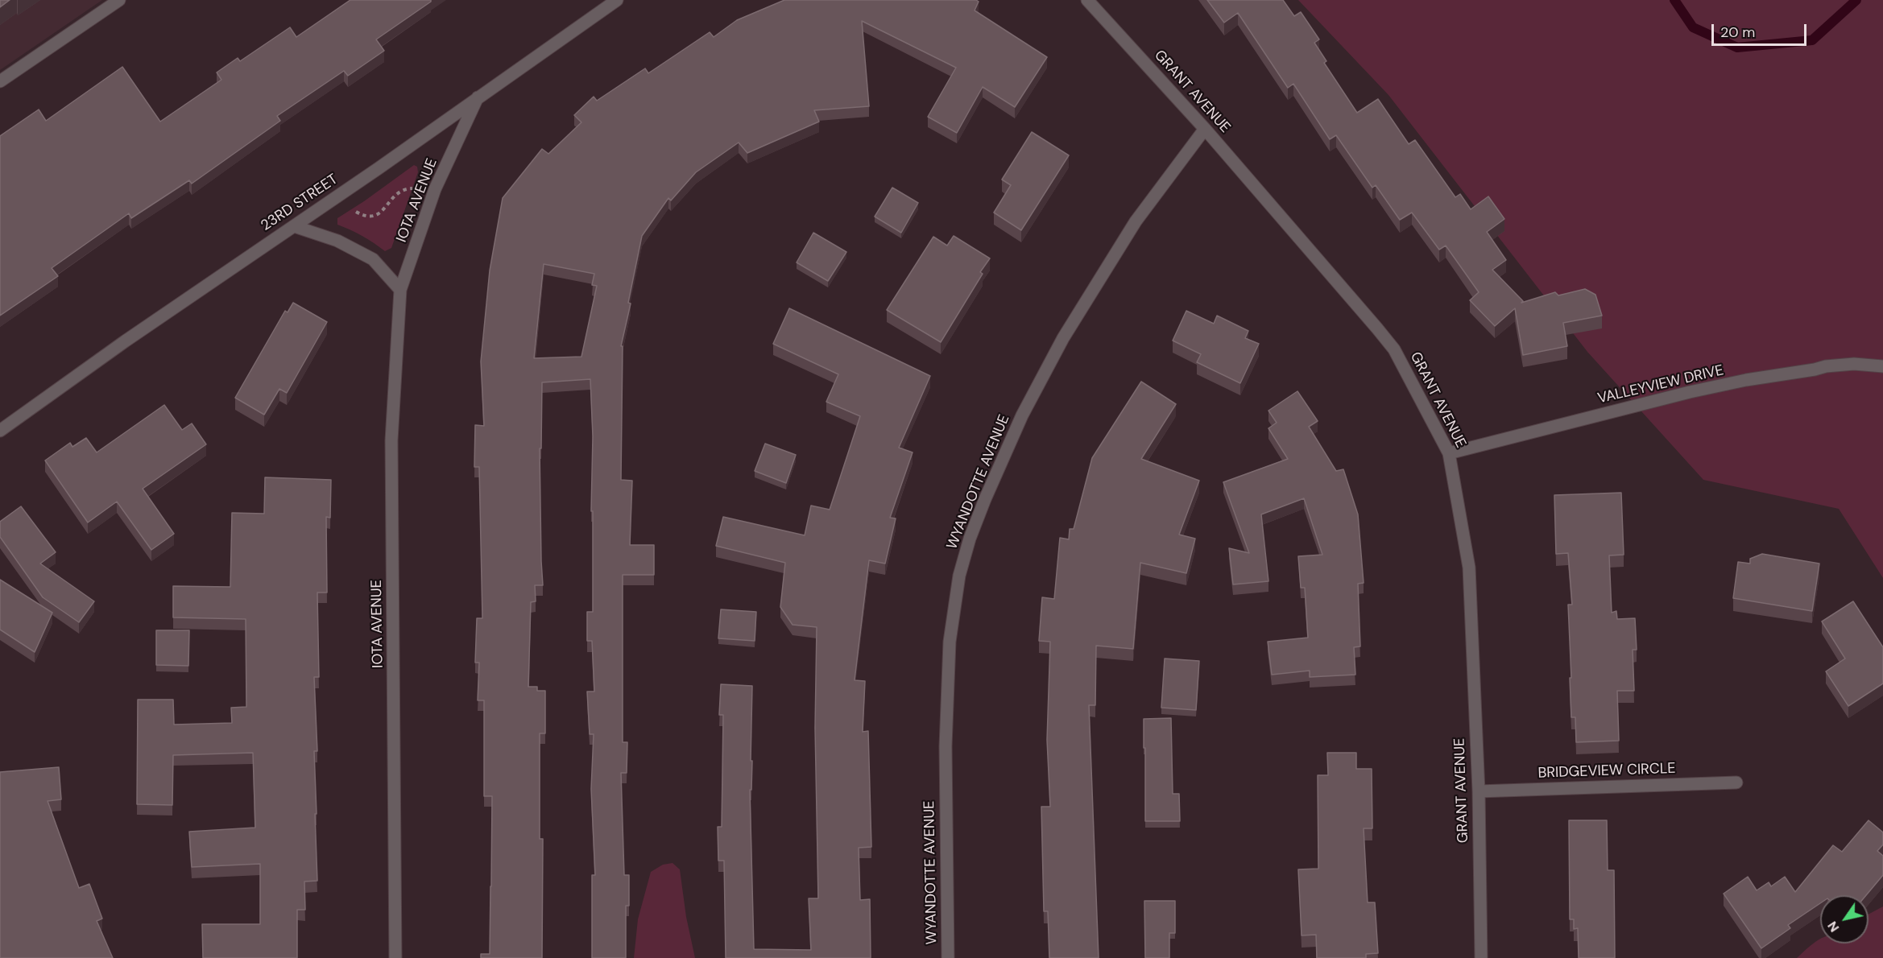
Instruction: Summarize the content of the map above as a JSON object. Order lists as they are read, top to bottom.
{
  "streets": {
    "street": [
      "GRANT AVENUE",
      "IOTA AVENUE",
      "23RD STREET",
      "VALLEYVIEW DRIVE",
      "WYANDOTTE AVENUE",
      "BRIDGEVIEW CIRCLE"
    ]
  },
  "crossings": [
    ["GRANT AVENUE", "VALLEYVIEW DRIVE"],
    ["GRANT AVENUE", "WYANDOTTE AVENUE"],
    ["GRANT AVENUE", "BRIDGEVIEW CIRCLE"],
    ["IOTA AVENUE", "23RD STREET"]
  ],
  "scale_bar": "20 m",
  "north": "bottom left"
}
